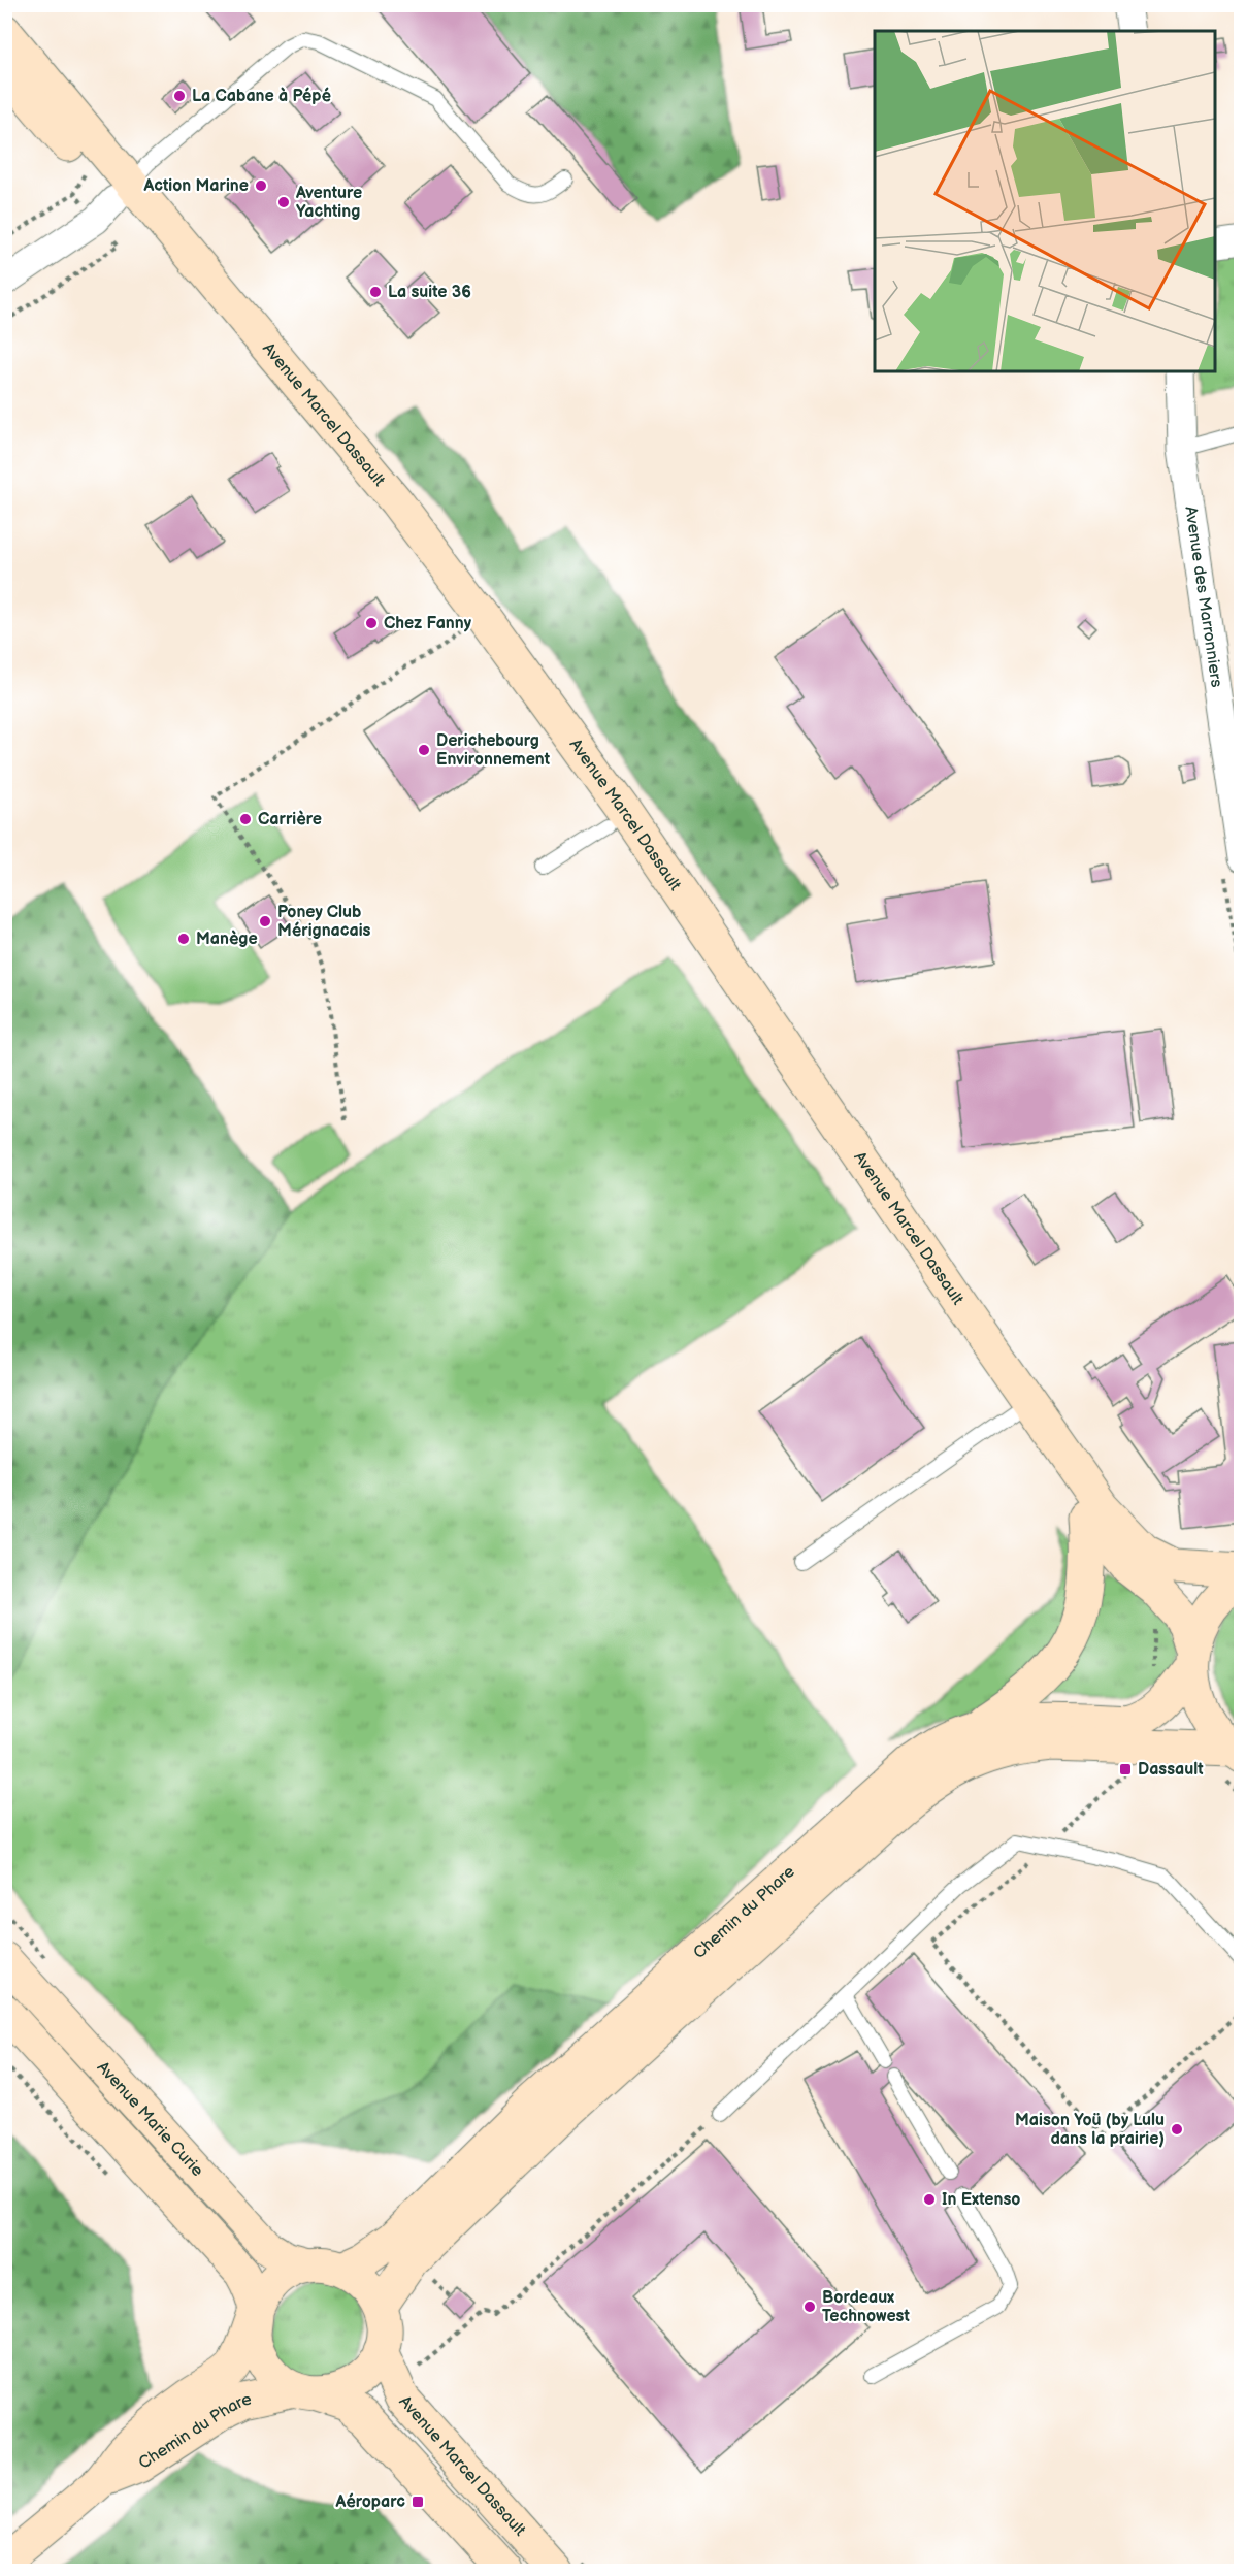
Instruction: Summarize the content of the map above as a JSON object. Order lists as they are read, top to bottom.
{
  "streets": {
    "main road": ["Avenue Marcel Dassault", "Chemin du Phare", "Avenue Marie Curie"],
    "street": ["Avenue des Marronniers"]
  },
  "crossings": [
    ["Avenue Marcel Dassault", "Chemin du Phare"],
    ["Avenue Marcel Dassault", "Avenue Marie Curie"],
    ["Chemin du Phare", "Avenue Marie Curie"]
  ],
  "places": {
    "other": [
      "La Cabane à Pépé",
      "Action Marine",
      "Aventure Yachting",
      "La suite 36",
      "Chez Fanny",
      "Derichebourg Environnement",
      "Carrière",
      "Poney Club Mérignacais",
      "Manège",
      "Maison Yoü (by Lulu dans la prairie)",
      "In Extenso",
      "Bordeaux Technowest"
    ],
    "transit": ["Dassault", "Aéroparc"]
  }
}
